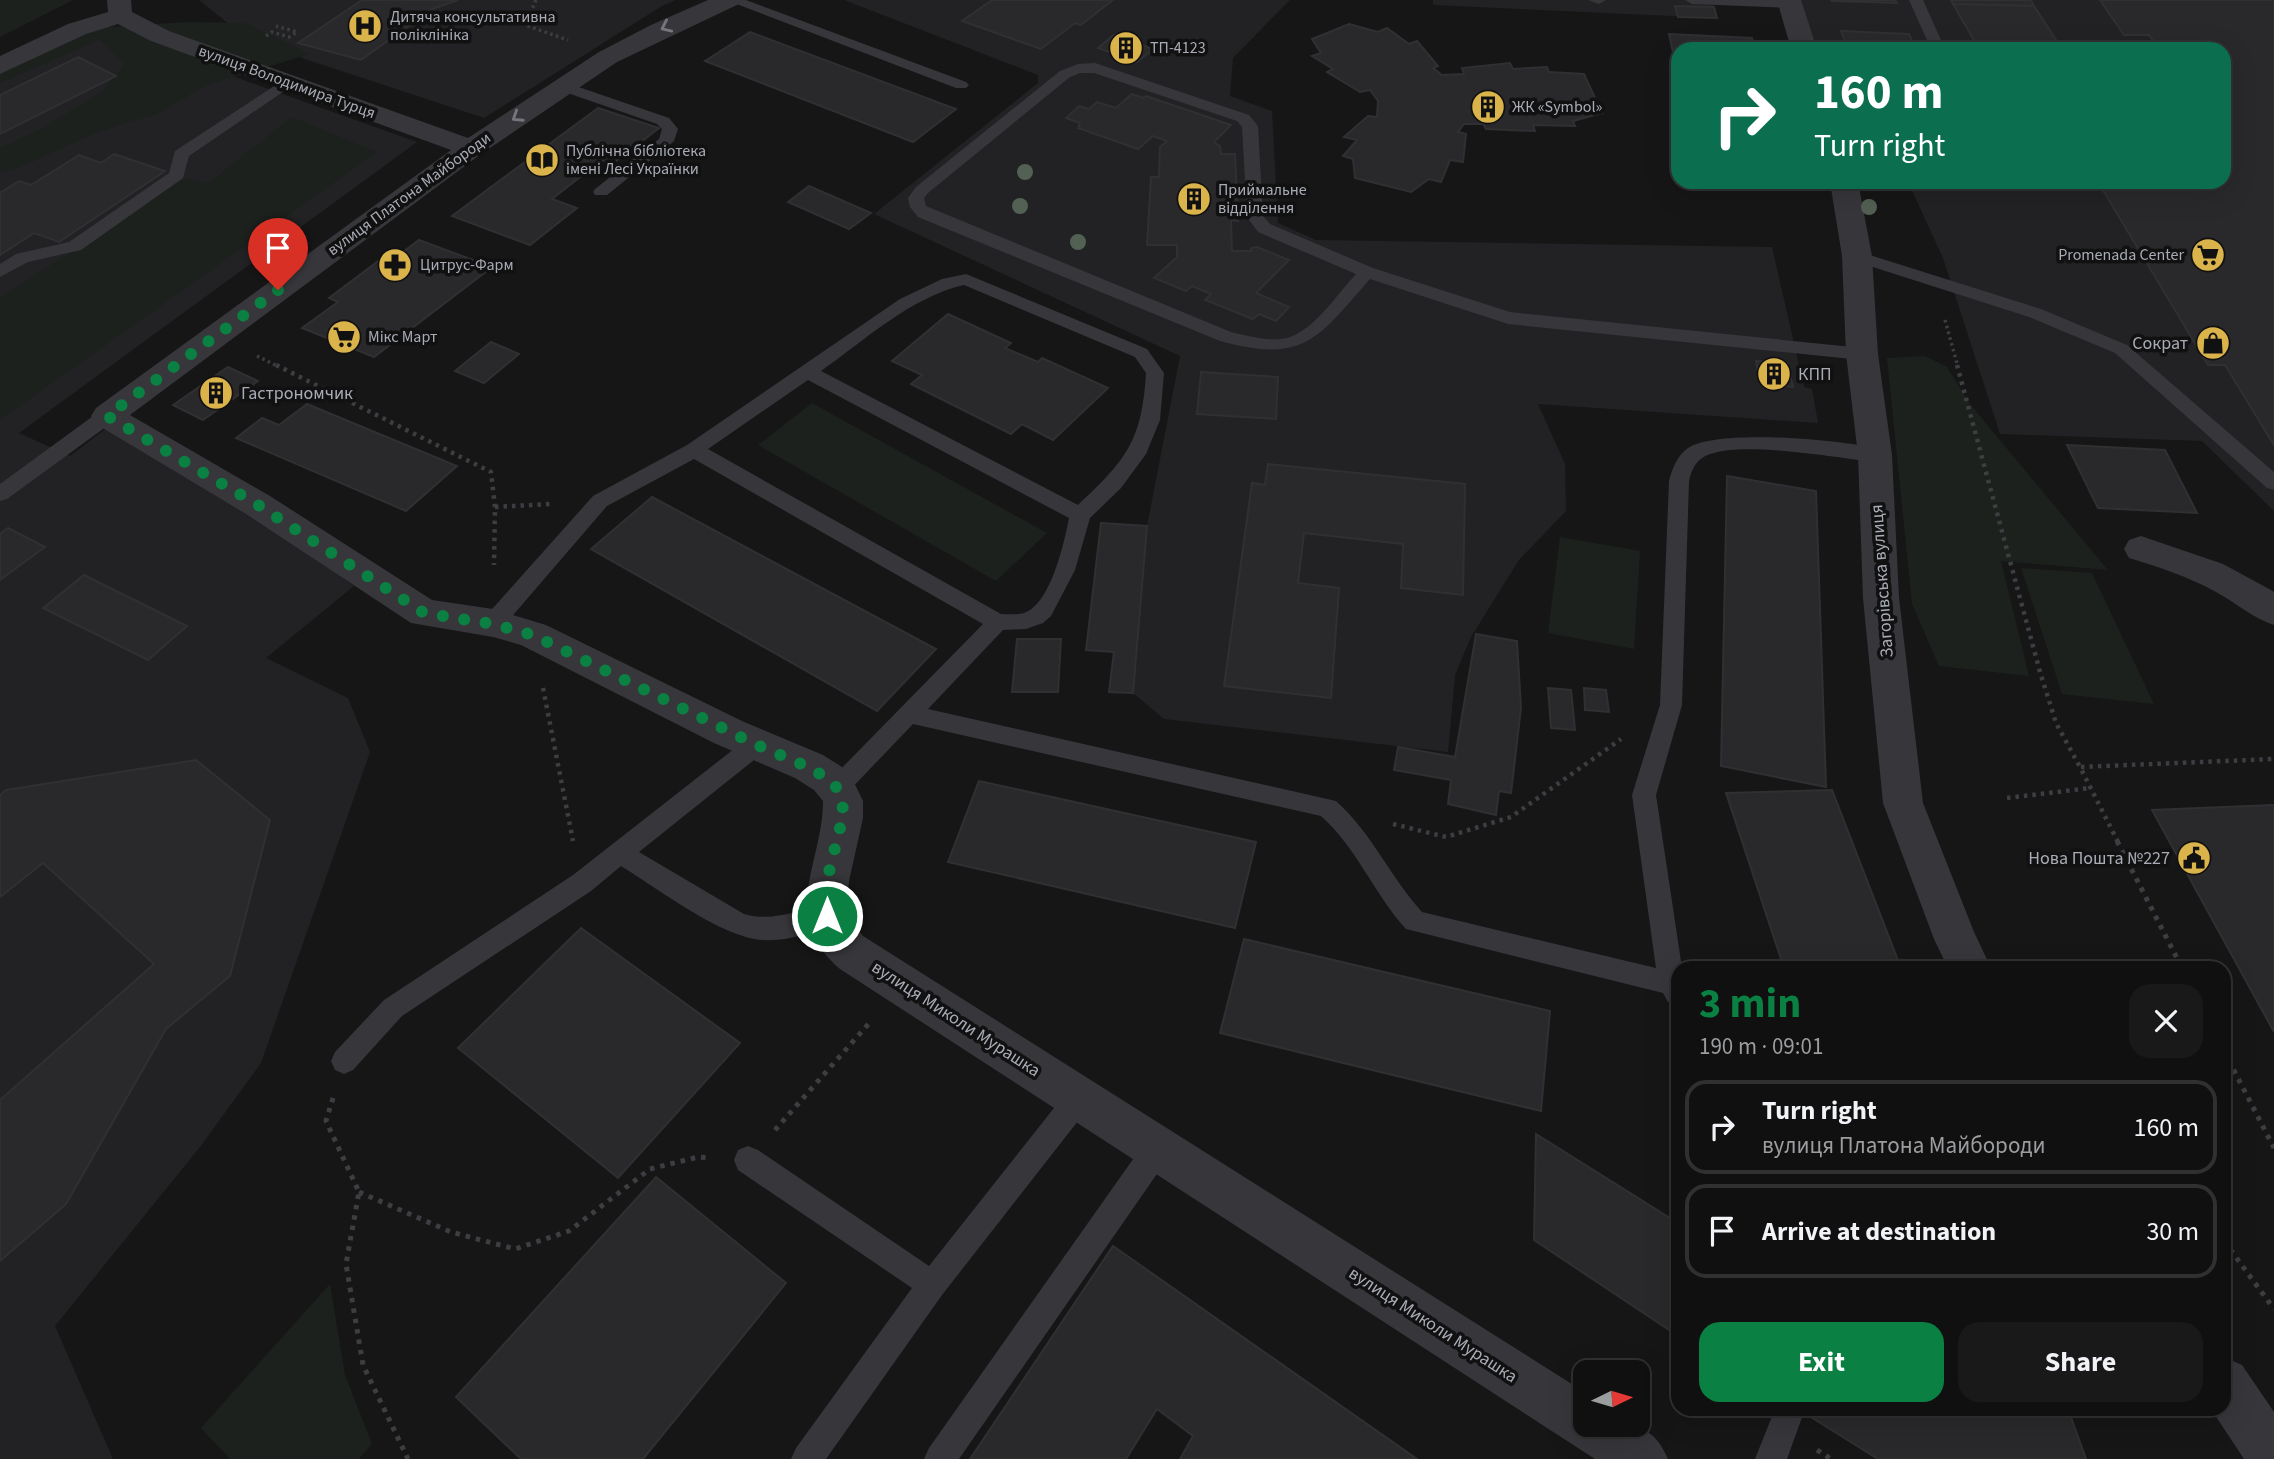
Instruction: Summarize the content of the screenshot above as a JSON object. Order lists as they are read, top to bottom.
{
  "streets": {
    "street": [
      "вулиця Володимира Турця",
      "вулиця Платона Майбороди",
      "Загорівська вулиця",
      "вулиця Миколи Мурашка"
    ]
  },
  "crossings": [
    ["вулиця Володимира Турця", "вулиця Платона Майбороди"]
  ],
  "one_way": ["вулиця Платона Майбороди"],
  "places": {
    "hospital": ["Дитяча консультативна поліклініка"],
    "building": [
      "ТП-4123",
      "ЖК «Symbol»",
      "Приймальне відділення",
      "КПП",
      "Гастрономчик"
    ],
    "library": ["Публічна бібліотека імені Лесі Українки"],
    "supermarket": ["Promenada Center", "Мікс Март"],
    "pharmacy": ["Цитрус-Фарм"],
    "shop": ["Сократ"],
    "public building": ["Нова Пошта №227"]
  },
  "north": "right",
  "page": {
    "turn": ["160 m", "Turn right"],
    "heading": ["3 min", "190 m · 09:01"],
    "list": [
      {
        "name": "Turn right",
        "note": "вулиця Платона Майбороди",
        "value": "160 m"
      },
      {
        "name": "Arrive at destination",
        "value": "30 m"
      }
    ],
    "buttons": ["Exit", "Share"]
  }
}
